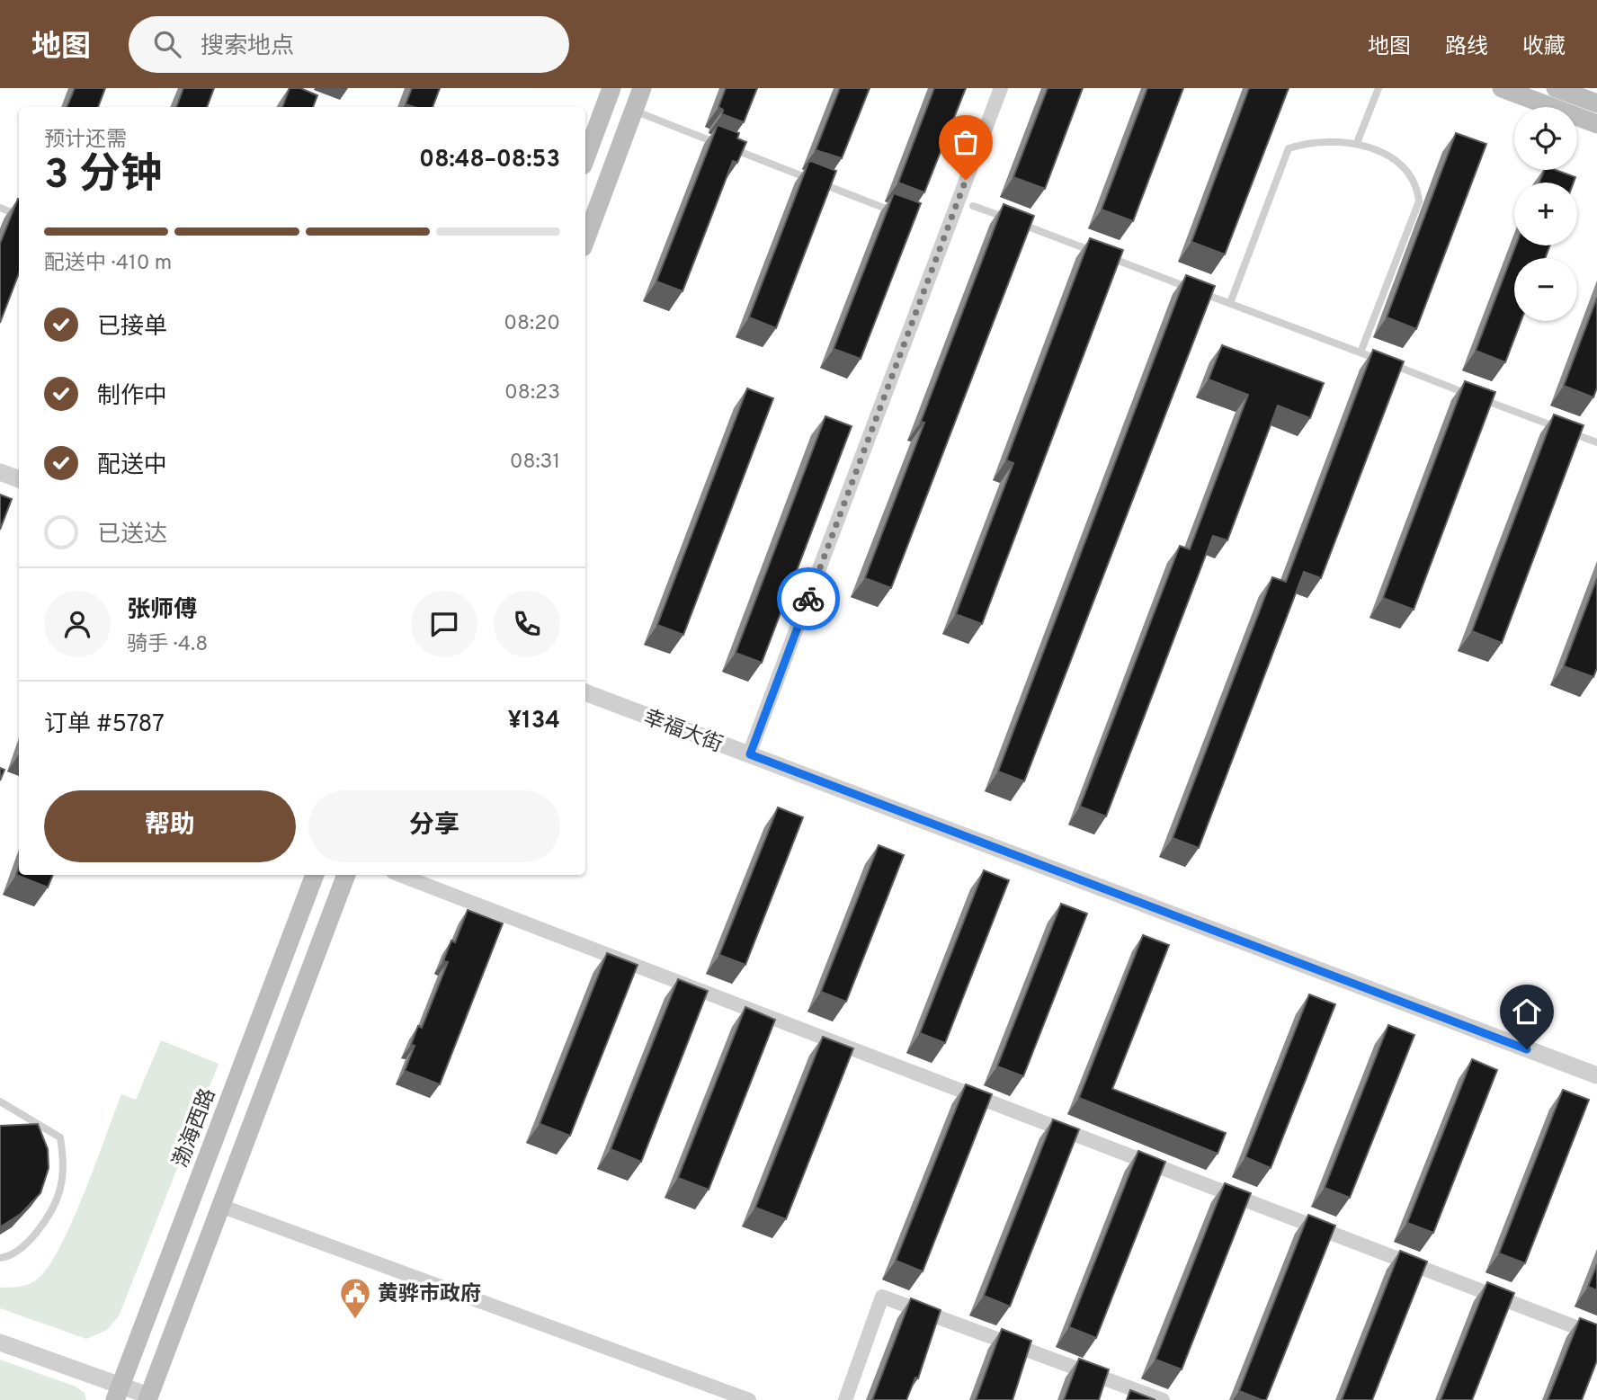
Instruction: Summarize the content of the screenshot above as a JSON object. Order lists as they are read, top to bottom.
{
  "streets": {
    "main road": ["渤海西路"],
    "street": ["幸福大街"]
  },
  "places": {
    "public building": ["黄骅市政府"]
  },
  "page": {
    "header": "地图",
    "search": "搜索地点",
    "nav": ["地图", "路线", "收藏"],
    "map_buttons": ["+", "−"],
    "heading": ["3 分钟", "预计还需", "08:48–08:53"],
    "panel": [
      "张师傅",
      "骑手 · 4.8",
      "订单 #5787",
      "¥134"
    ],
    "bar": "配送中 · 410 m",
    "list": [
      ["已接单", "08:20"],
      ["制作中", "08:23"],
      ["配送中", "08:31"],
      "已送达"
    ],
    "buttons": ["帮助", "分享"]
  }
}
